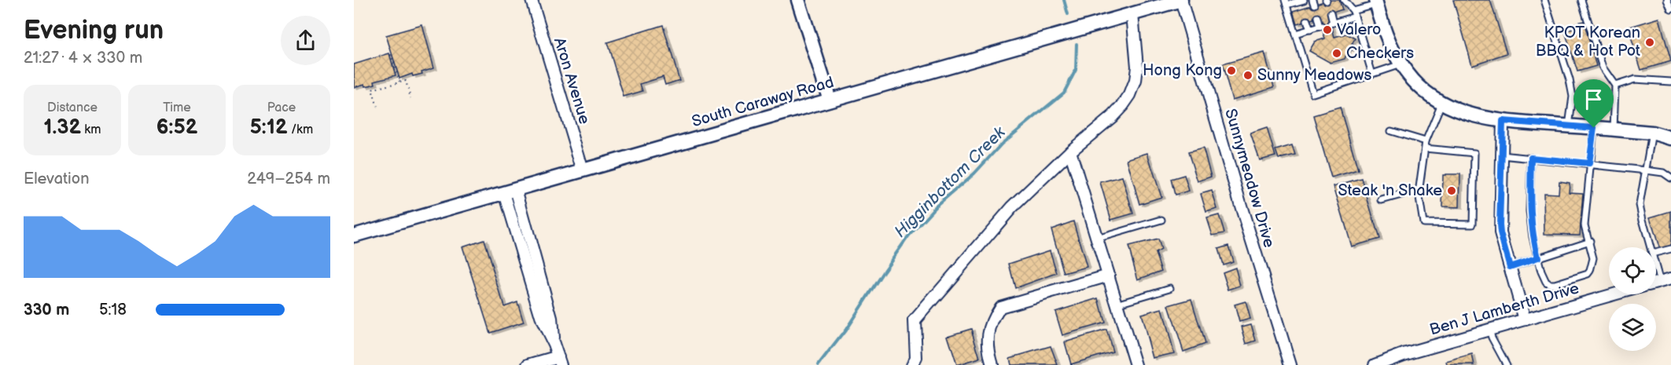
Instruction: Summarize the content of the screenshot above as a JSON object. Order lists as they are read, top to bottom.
{
  "streets": {
    "street": [
      "Aron Avenue",
      "South Caraway Road",
      "Sunnymeadow Drive",
      "Ben J Lamberth Drive"
    ]
  },
  "crossings": [
    ["Aron Avenue", "South Caraway Road"],
    ["South Caraway Road", "Sunnymeadow Drive"]
  ],
  "water": ["Higginbottom Creek"],
  "places": [
    "Valero",
    "KPOT Korean BBQ & Hot Pot",
    "Checkers",
    "Hong Kong",
    "Sunny Meadows",
    "Steak 'n Shake"
  ],
  "page": {
    "heading": ["Evening run", "21:27 · 4 × 330 m"],
    "stats": [
      ["Distance", "1.32 km"],
      ["Time", "6:52"],
      ["Pace", "5:12 /km"]
    ],
    "chart": ["Elevation", "249–254 m"],
    "list": [
      {
        "name": "330 m",
        "note": "5:18"
      }
    ]
  }
}
